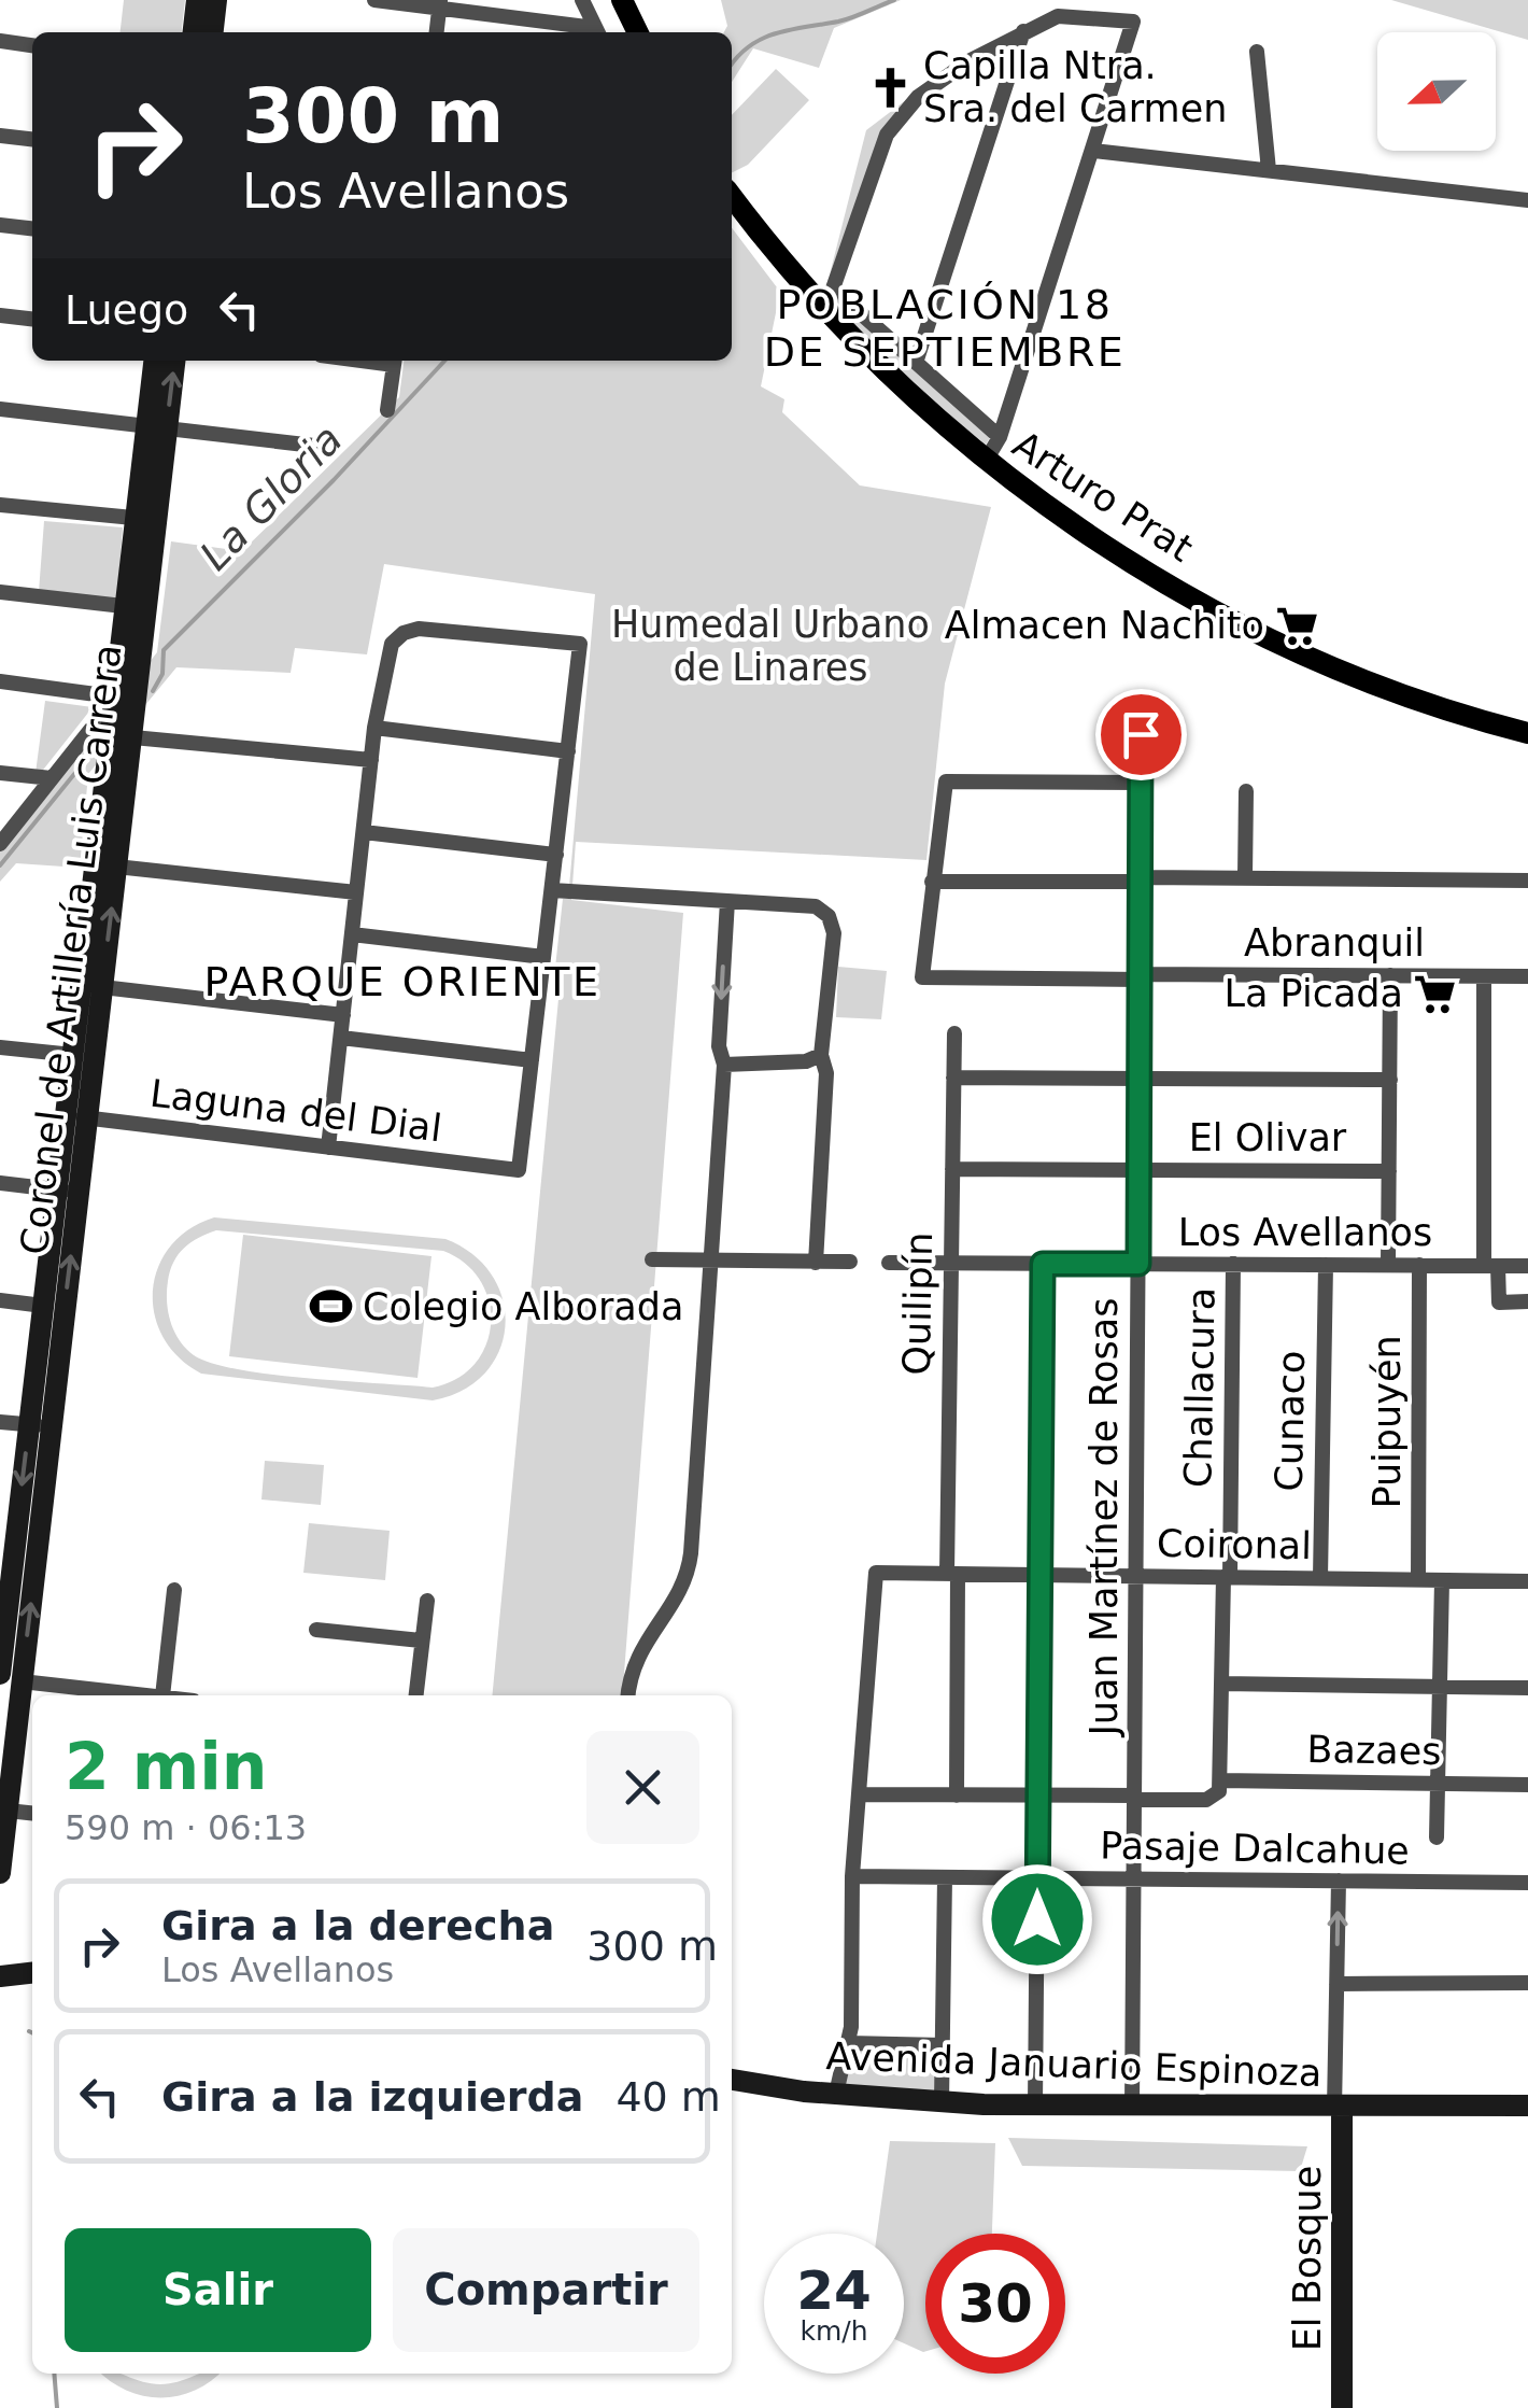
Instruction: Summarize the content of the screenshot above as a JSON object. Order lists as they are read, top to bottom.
{
  "streets": {
    "main road": ["Arturo Prat"],
    "street": [
      "Abranquil",
      "Coronel de Artillería Luis Carrera",
      "Laguna del Dial",
      "El Olivar",
      "Los Avellanos",
      "Quilipín",
      "Challacura",
      "Cunaco",
      "Puipuyén",
      "Juan Martínez de Rosas",
      "Coironal",
      "Bazaes",
      "Pasaje Dalcahue",
      "Avenida Januario Espinoza",
      "El Bosque"
    ]
  },
  "crossings": [
    ["Abranquil", "Juan Martínez de Rosas"],
    ["Coronel de Artillería Luis Carrera", "Laguna del Dial"],
    ["El Olivar", "Quilipín"],
    ["El Olivar", "Juan Martínez de Rosas"],
    ["Los Avellanos", "Quilipín"],
    ["Los Avellanos", "Challacura"],
    ["Los Avellanos", "Cunaco"],
    ["Los Avellanos", "Puipuyén"],
    ["Los Avellanos", "Juan Martínez de Rosas"],
    ["Quilipín", "Coironal"],
    ["Challacura", "Coironal"],
    ["Challacura", "Bazaes"],
    ["Cunaco", "Coironal"],
    ["Puipuyén", "Coironal"],
    ["Juan Martínez de Rosas", "Coironal"],
    ["Juan Martínez de Rosas", "Pasaje Dalcahue"],
    ["Juan Martínez de Rosas", "Avenida Januario Espinoza"],
    ["Avenida Januario Espinoza", "El Bosque"]
  ],
  "districts": ["POBLACIÓN 18 DE SEPTIEMBRE", "PARQUE ORIENTE"],
  "water": ["La Gloria"],
  "parks": ["Humedal Urbano de Linares"],
  "places": {
    "church": ["Capilla Ntra. Sra. del Carmen"],
    "supermarket": ["Almacen Nachito", "La Picada"],
    "sports": ["Colegio Alborada"]
  },
  "north": "left",
  "page": {
    "turn": ["300 m", "Los Avellanos"],
    "then": "Luego",
    "heading": ["2 min", "590 m · 06:13"],
    "list": [
      {
        "name": "Gira a la derecha",
        "note": "Los Avellanos",
        "value": "300 m"
      },
      {
        "name": "Gira a la izquierda",
        "value": "40 m"
      }
    ],
    "buttons": ["Salir", "Compartir"],
    "speed": "24 km/h",
    "limit": "30"
  }
}
